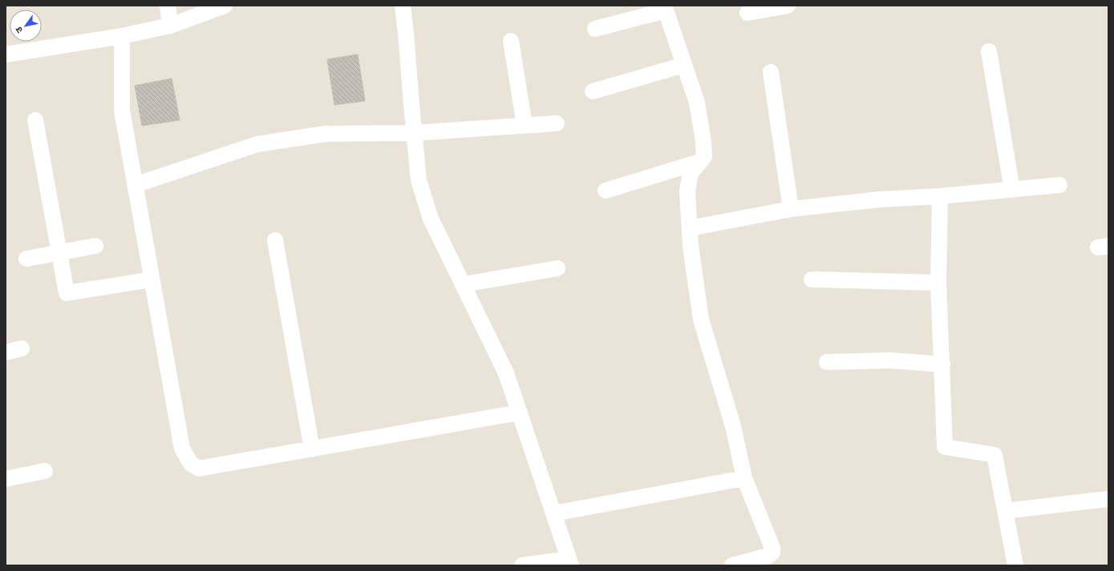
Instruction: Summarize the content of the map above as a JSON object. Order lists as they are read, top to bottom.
{
  "north": "bottom left"
}
